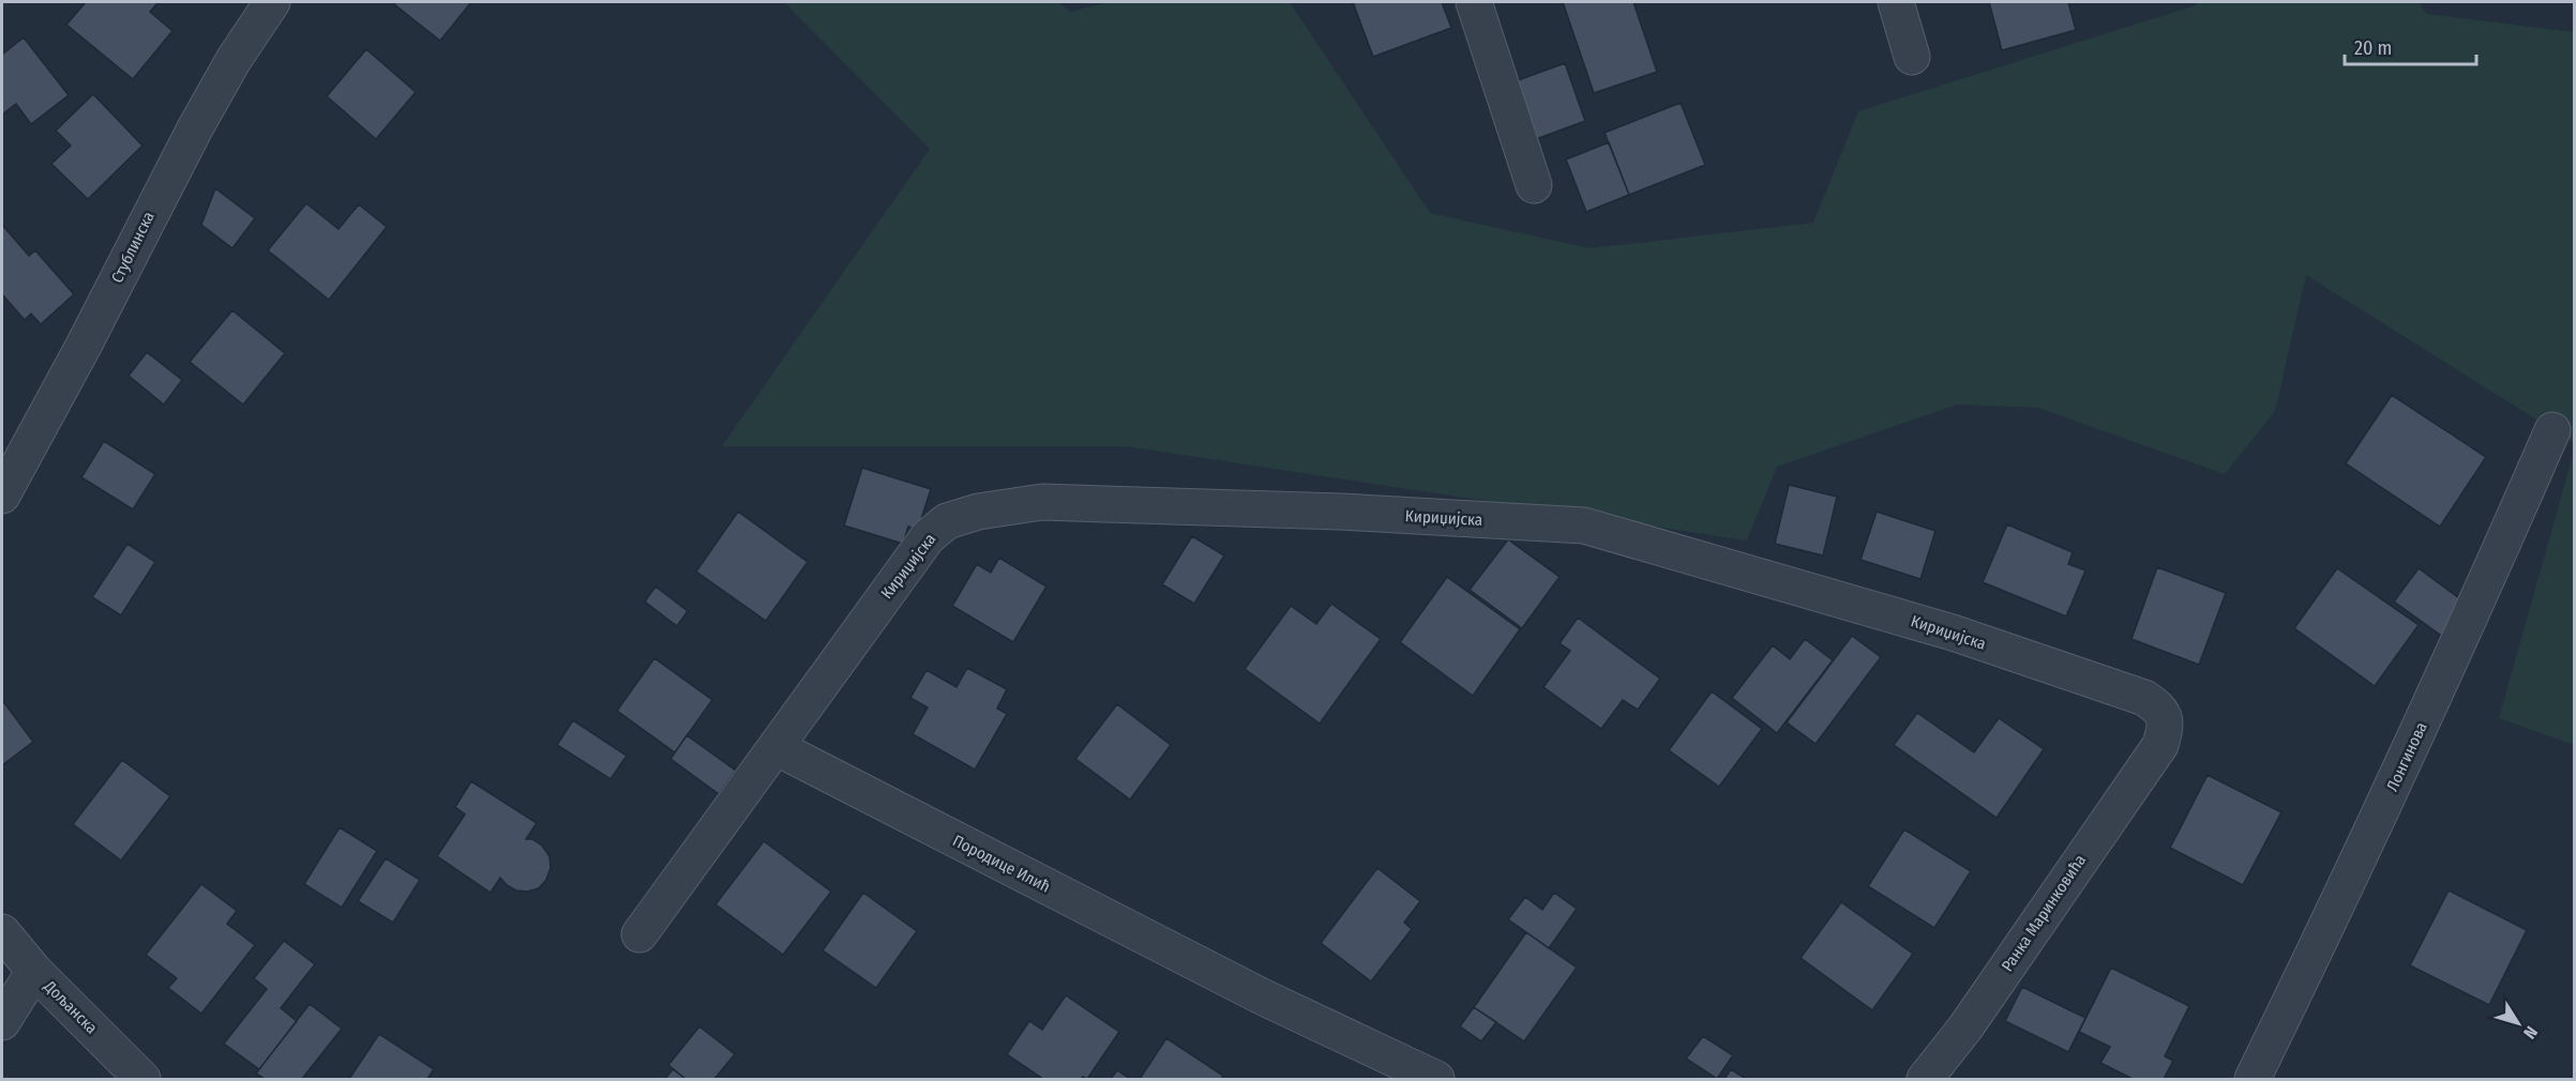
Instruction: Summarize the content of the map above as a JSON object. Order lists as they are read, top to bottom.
{
  "streets": {
    "street": [
      "Стублинска",
      "Кириџијска",
      "Лонгинова",
      "Породице Илић",
      "Ранка Маринковића",
      "Дољанска"
    ]
  },
  "crossings": [
    ["Кириџијска", "Породице Илић"],
    ["Кириџијска", "Ранка Маринковића"]
  ],
  "scale_bar": "20 m",
  "north": "bottom right"
}
